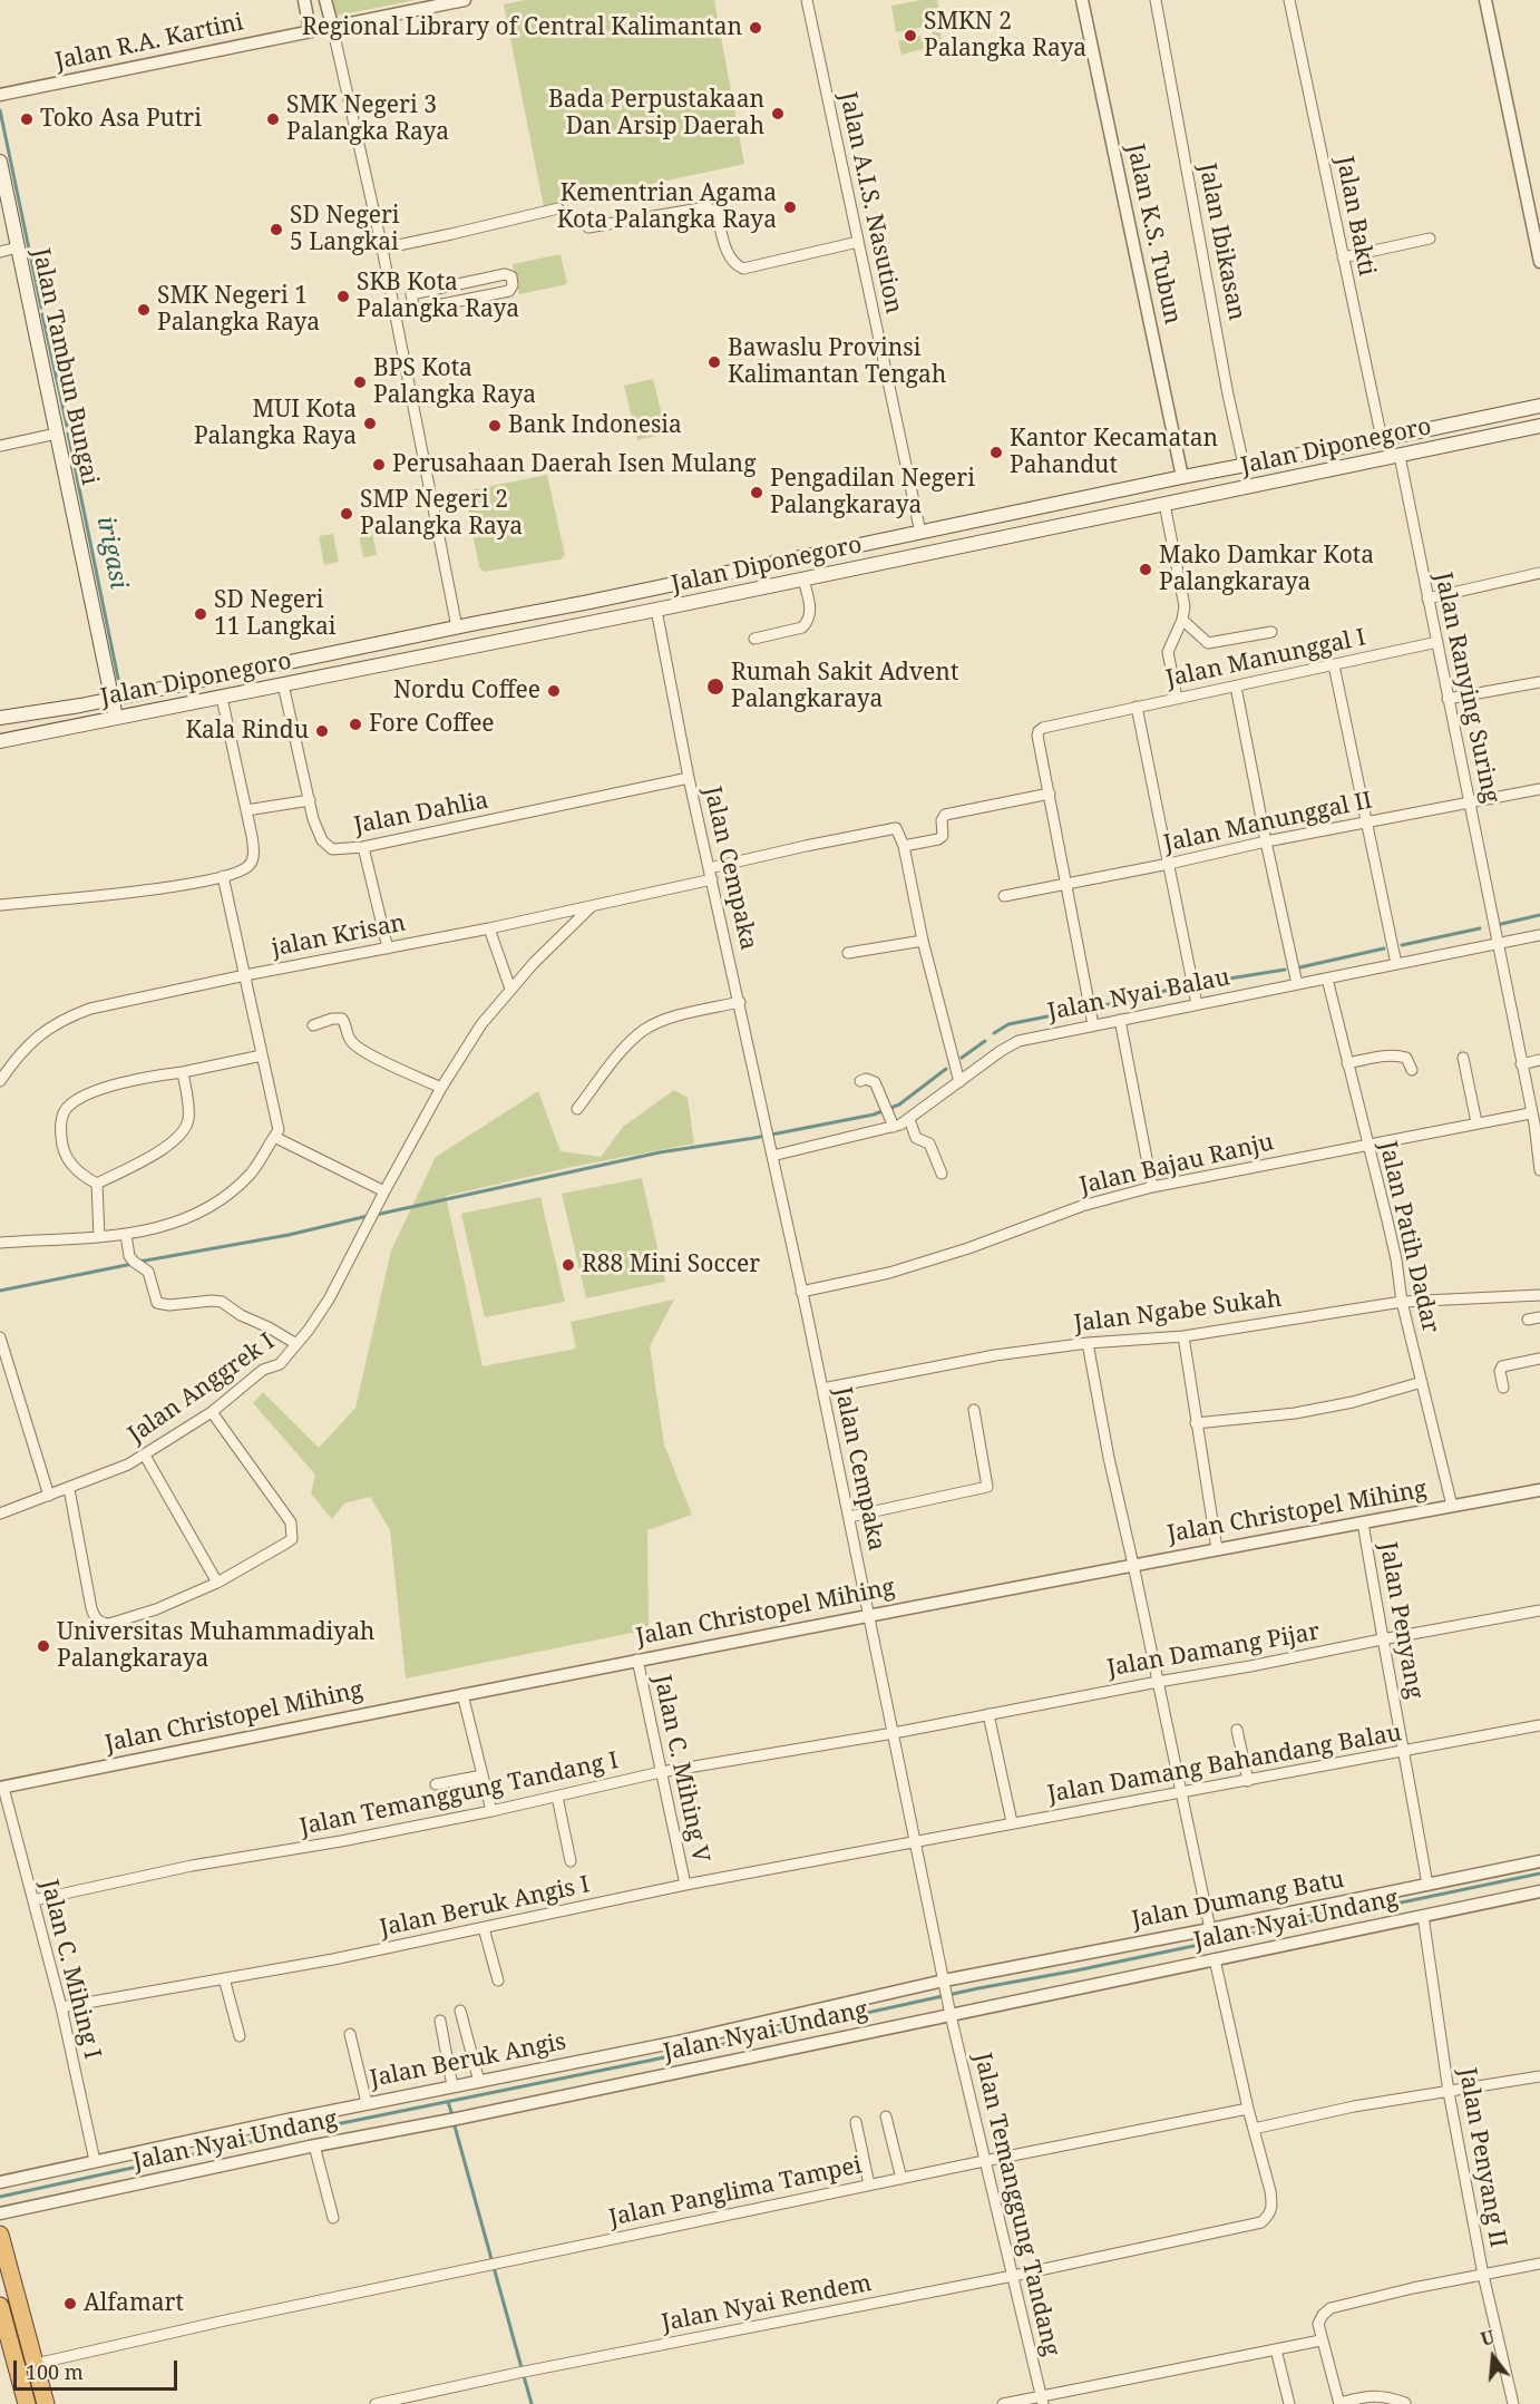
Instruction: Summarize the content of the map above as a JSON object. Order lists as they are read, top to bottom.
{
  "streets": {
    "main road": ["Jalan Tambun Bungai", "Jalan Diponegoro"],
    "street": [
      "Jalan R.A. Kartini",
      "Jalan A.I.S. Nasution",
      "Jalan Bakti",
      "Jalan K.S. Tubun",
      "Jalan Ibikasan",
      "Jalan Manunggal I",
      "Jalan Ranying Suring",
      "Jalan Dahlia",
      "Jalan Manunggal II",
      "Jalan Cempaka",
      "jalan Krisan",
      "Jalan Nyai Balau",
      "Jalan Bajau Ranju",
      "Jalan Patih Dadar",
      "Jalan Ngabe Sukah",
      "Jalan Anggrek I",
      "Jalan Christopel Mihing",
      "Jalan Penyang",
      "Jalan Damang Pijar",
      "Jalan Damang Bahandang Balau",
      "Jalan C. Mihing V",
      "Jalan Temanggung Tandang I",
      "Jalan Dumang Batu",
      "Jalan Beruk Angis I",
      "Jalan Nyai Undang",
      "Jalan C. Mihing I",
      "Jalan Beruk Angis",
      "Jalan Penyang II",
      "Jalan Panglima Tampei",
      "Jalan Temanggung Tandang",
      "Jalan Nyai Rendem"
    ]
  },
  "crossings": [
    ["Jalan A.I.S. Nasution", "Jalan Diponegoro"],
    ["Jalan Bakti", "Jalan Diponegoro"],
    ["Jalan K.S. Tubun", "Jalan Diponegoro"],
    ["Jalan Ibikasan", "Jalan Diponegoro"],
    ["Jalan Tambun Bungai", "Jalan Diponegoro"],
    ["Jalan Diponegoro", "Jalan Ranying Suring"],
    ["Jalan Diponegoro", "Jalan Dahlia"],
    ["Jalan Diponegoro", "Jalan Cempaka"],
    ["Jalan Manunggal I", "Jalan Ranying Suring"],
    ["Jalan Ranying Suring", "Jalan Manunggal II"],
    ["Jalan Ranying Suring", "Jalan Nyai Balau"],
    ["Jalan Ranying Suring", "Jalan Bajau Ranju"],
    ["Jalan Dahlia", "Jalan Cempaka"],
    ["Jalan Cempaka", "jalan Krisan"],
    ["Jalan Cempaka", "Jalan Nyai Balau"],
    ["Jalan Cempaka", "Jalan Bajau Ranju"],
    ["Jalan Cempaka", "Jalan Ngabe Sukah"],
    ["Jalan Cempaka", "Jalan Christopel Mihing"],
    ["Jalan Cempaka", "Jalan Damang Pijar"],
    ["Jalan Cempaka", "Jalan Damang Bahandang Balau"],
    ["Jalan Cempaka", "Jalan Temanggung Tandang I"],
    ["Jalan Cempaka", "Jalan Dumang Batu"],
    ["Jalan Cempaka", "Jalan Beruk Angis I"],
    ["Jalan Cempaka", "Jalan Beruk Angis"],
    ["Jalan Cempaka", "Jalan Temanggung Tandang"],
    ["Jalan Nyai Balau", "Jalan Patih Dadar"],
    ["Jalan Bajau Ranju", "Jalan Patih Dadar"],
    ["Jalan Patih Dadar", "Jalan Ngabe Sukah"],
    ["Jalan Patih Dadar", "Jalan Christopel Mihing"],
    ["Jalan Christopel Mihing", "Jalan Penyang"],
    ["Jalan Christopel Mihing", "Jalan C. Mihing V"],
    ["Jalan Christopel Mihing", "Jalan C. Mihing I"],
    ["Jalan Penyang", "Jalan Damang Pijar"],
    ["Jalan Penyang", "Jalan Damang Bahandang Balau"],
    ["Jalan Penyang", "Jalan Dumang Batu"],
    ["Jalan Damang Pijar", "Jalan Temanggung Tandang I"],
    ["Jalan Damang Bahandang Balau", "Jalan Beruk Angis I"],
    ["Jalan C. Mihing V", "Jalan Temanggung Tandang I"],
    ["Jalan C. Mihing V", "Jalan Beruk Angis I"],
    ["Jalan Temanggung Tandang I", "Jalan C. Mihing I"],
    ["Jalan Dumang Batu", "Jalan Beruk Angis"],
    ["Jalan Dumang Batu", "Jalan Temanggung Tandang"],
    ["Jalan Beruk Angis I", "Jalan C. Mihing I"],
    ["Jalan Nyai Undang", "Jalan Penyang II"],
    ["Jalan Nyai Undang", "Jalan Temanggung Tandang"],
    ["Jalan Nyai Undang", "Jalan Nyai Rendem"],
    ["Jalan C. Mihing I", "Jalan Beruk Angis"],
    ["Jalan Beruk Angis", "Jalan Temanggung Tandang"],
    ["Jalan Panglima Tampei", "Jalan Temanggung Tandang"],
    ["Jalan Panglima Tampei", "Jalan Nyai Rendem"],
    ["Jalan Temanggung Tandang", "Jalan Nyai Rendem"]
  ],
  "water": ["irigasi"],
  "places": [
    "Regional Library of Central Kalimantan",
    "SMKN 2 Palangka Raya",
    "Bada Perpustakaan Dan Arsip Daerah",
    "Toko Asa Putri",
    "SMK Negeri 3 Palangka Raya",
    "Kementrian Agama Kota Palangka Raya",
    "SD Negeri 5 Langkai",
    "SKB Kota Palangka Raya",
    "SMK Negeri 1 Palangka Raya",
    "Bawaslu Provinsi Kalimantan Tengah",
    "BPS Kota Palangka Raya",
    "MUI Kota Palangka Raya",
    "Bank Indonesia",
    "Kantor Kecamatan Pahandut",
    "Perusahaan Daerah Isen Mulang",
    "Pengadilan Negeri Palangkaraya",
    "SMP Negeri 2 Palangka Raya",
    "Mako Damkar Kota Palangkaraya",
    "SD Negeri 11 Langkai",
    "Rumah Sakit Advent Palangkaraya",
    "Nordu Coffee",
    "Fore Coffee",
    "Kala Rindu",
    "R88 Mini Soccer",
    "Universitas Muhammadiyah Palangkaraya",
    "Alfamart"
  ],
  "scale_bar": "100 m",
  "north": "top"
}
